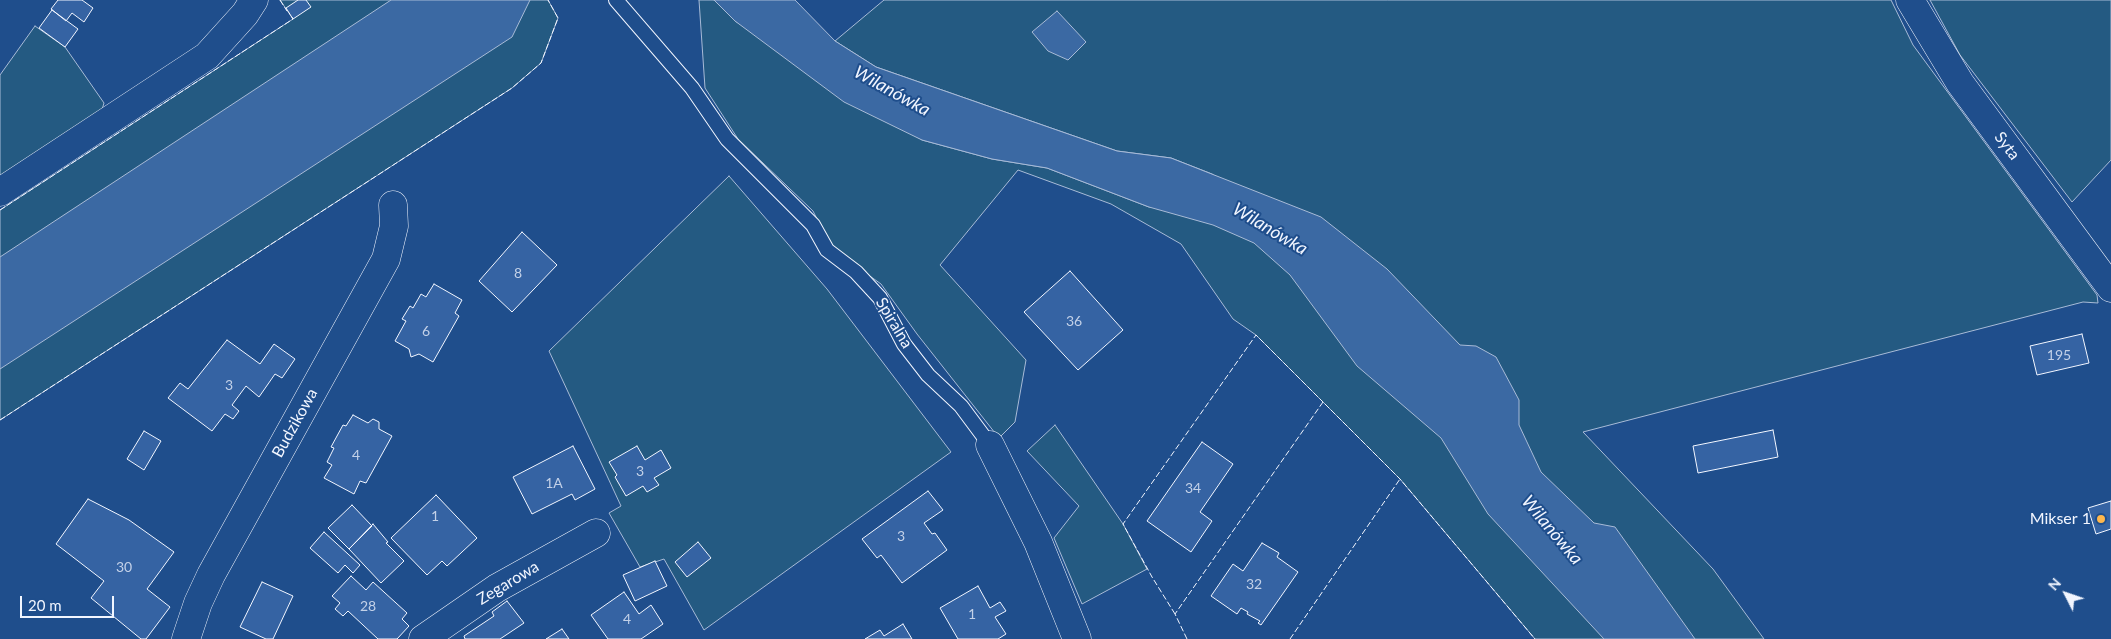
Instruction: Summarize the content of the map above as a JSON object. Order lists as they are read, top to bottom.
{
  "streets": {
    "street": [
      "Syta",
      "Spiralna",
      "Budzikowa",
      "Zegarowa"
    ]
  },
  "water": ["Wilanówka"],
  "places": ["Mikser 1"],
  "house_numbers": [
    "8",
    "36",
    "6",
    "195",
    "3",
    "4",
    "3",
    "1A",
    "34",
    "1",
    "3",
    "30",
    "32",
    "28",
    "1",
    "4"
  ],
  "scale_bar": "20 m",
  "north": "top left"
}
